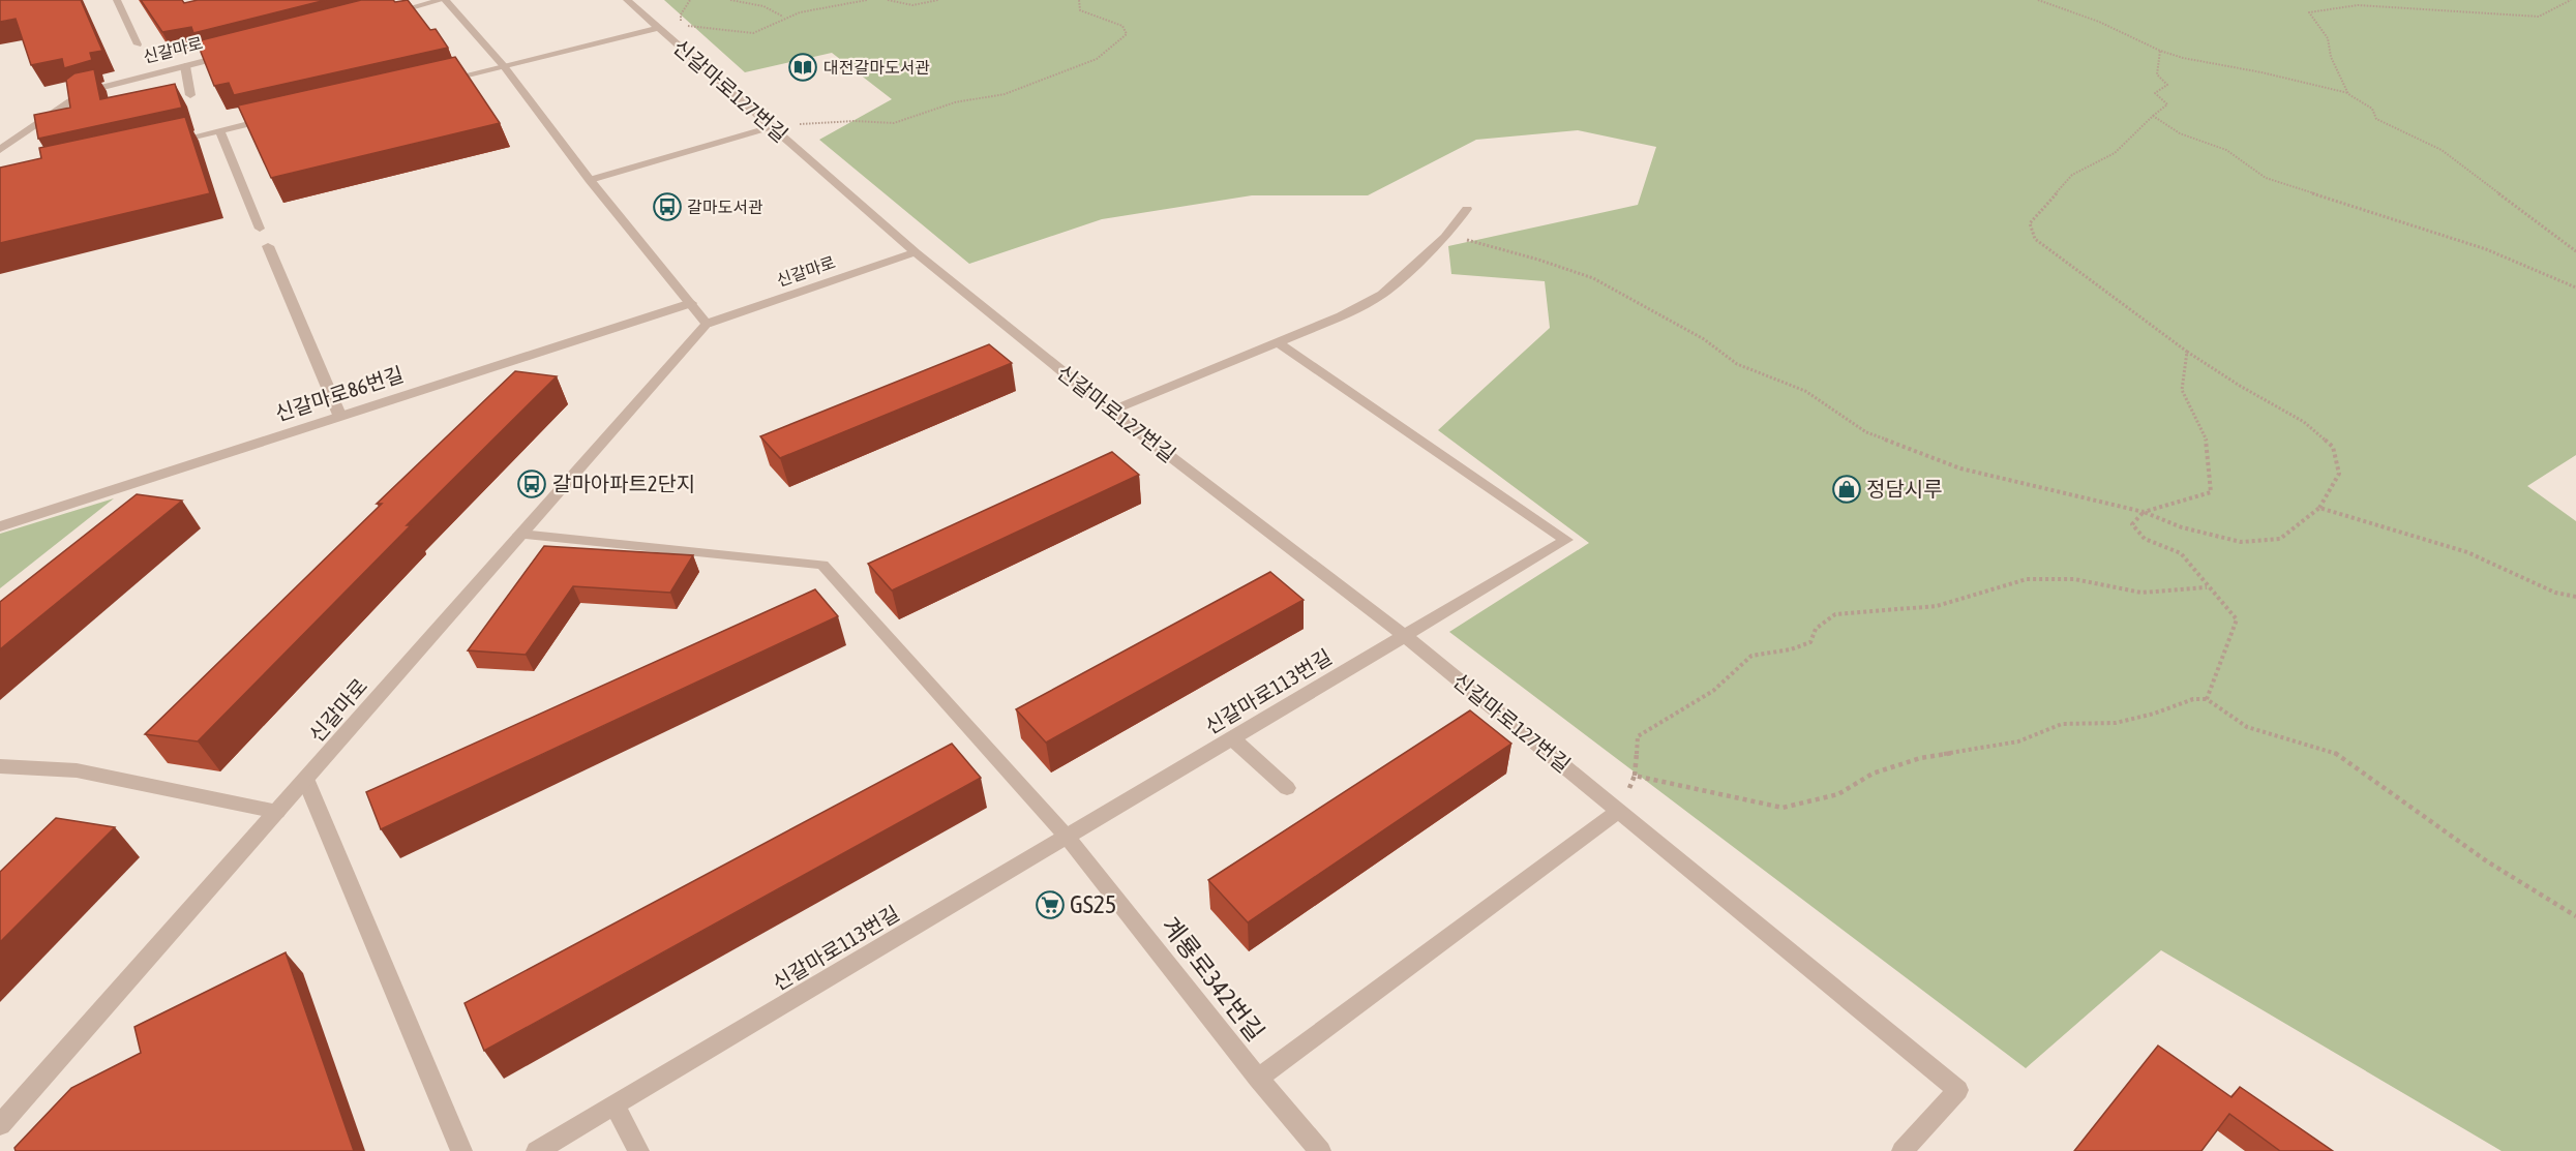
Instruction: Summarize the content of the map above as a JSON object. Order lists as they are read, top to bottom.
{
  "streets": {
    "street": [
      "신갈마로",
      "신갈마로127번길",
      "신갈마로86번길",
      "신갈마로113번길",
      "계룡로342번길"
    ]
  },
  "crossings": [
    ["신갈마로", "신갈마로127번길"],
    ["신갈마로", "계룡로342번길"],
    ["신갈마로127번길", "신갈마로113번길"],
    ["신갈마로113번길", "계룡로342번길"]
  ],
  "places": {
    "library": ["대전갈마도서관"],
    "bus stop": ["갈마도서관", "갈마아파트2단지"],
    "shop": ["정담시루"],
    "supermarket": ["GS25"]
  }
}
